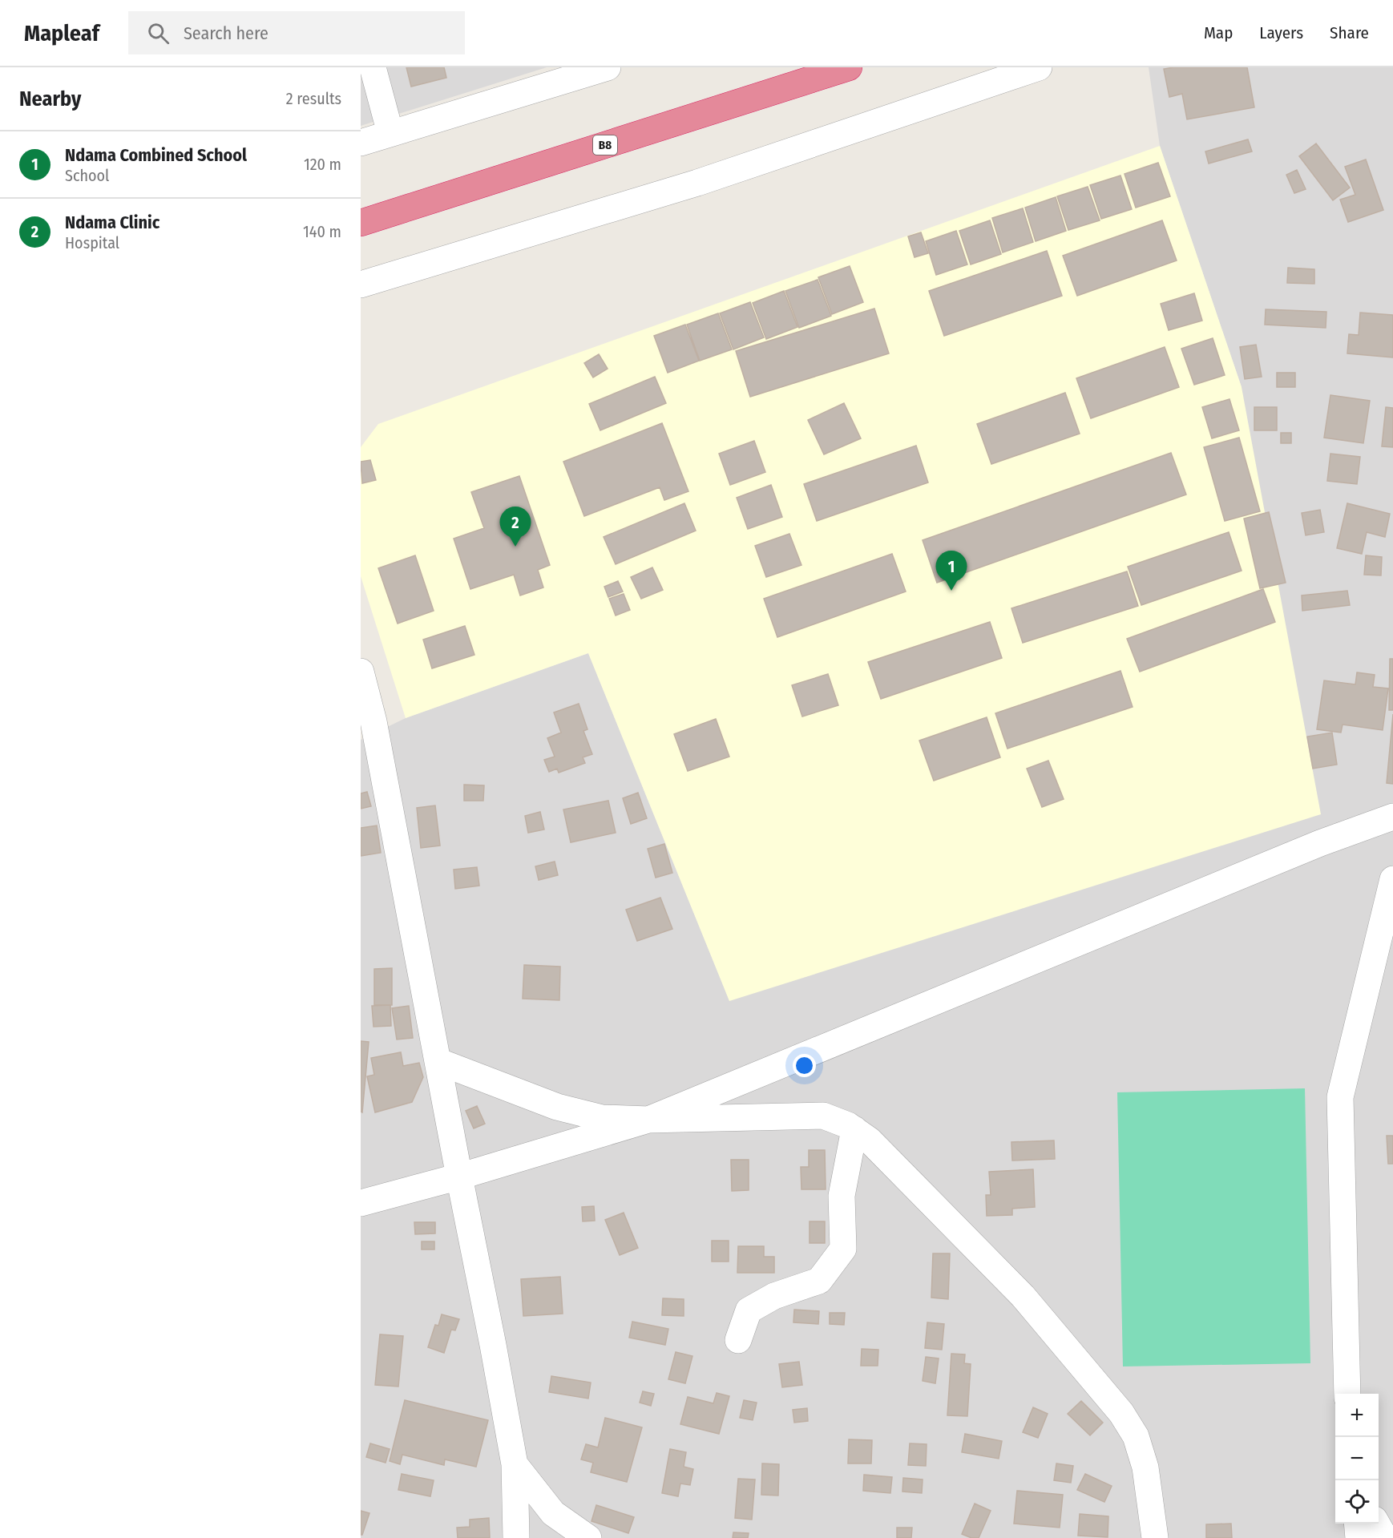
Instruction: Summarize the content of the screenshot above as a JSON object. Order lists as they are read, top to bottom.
{
  "streets": {
    "highway": ["B8"]
  },
  "page": {
    "header": "Mapleaf",
    "search": "Search here",
    "nav": ["Map", "Layers", "Share"],
    "heading": ["Nearby", "2 results"],
    "list": [
      {
        "mark": "1",
        "name": "Ndama Combined School",
        "note": "School",
        "value": "120 m"
      },
      {
        "mark": "2",
        "name": "Ndama Clinic",
        "note": "Hospital",
        "value": "140 m"
      }
    ],
    "pins": ["2", "1"],
    "map_buttons": ["+", "−"]
  }
}
